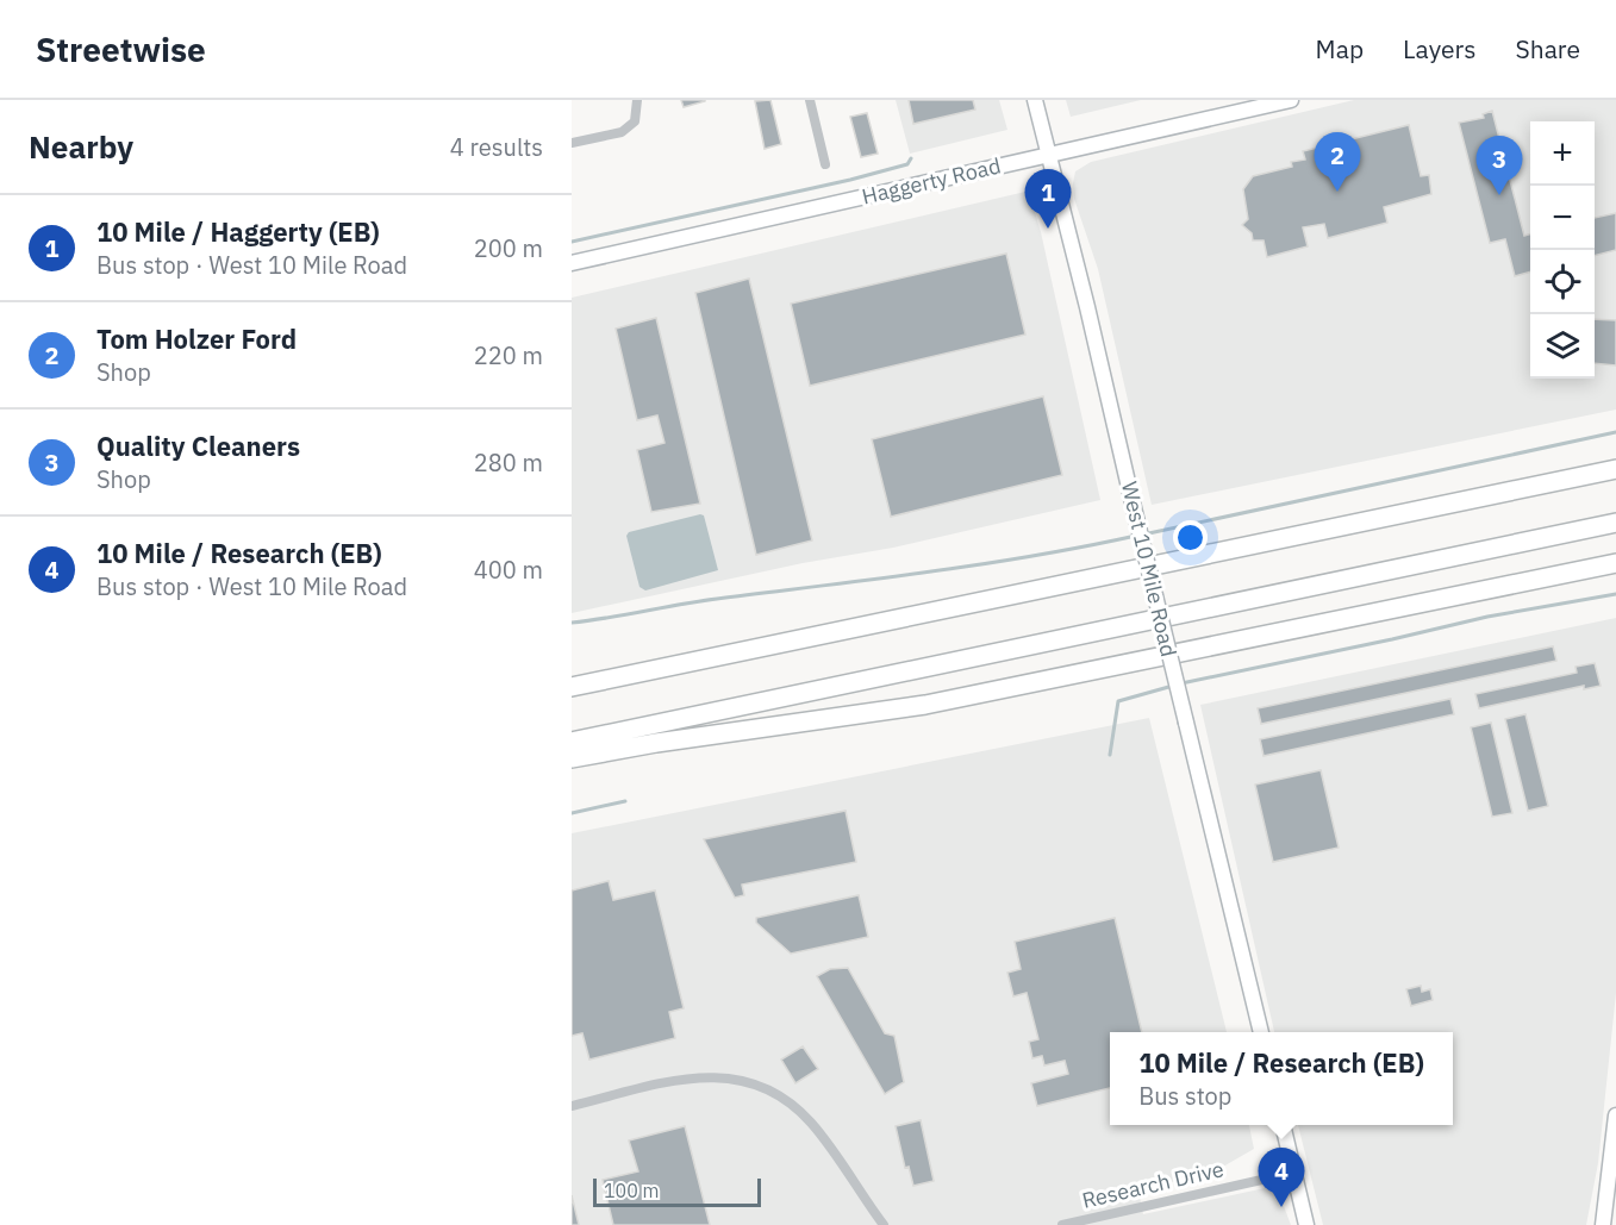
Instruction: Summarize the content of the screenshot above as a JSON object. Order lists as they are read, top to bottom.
{
  "streets": {
    "main road": ["Haggerty Road", "West 10 Mile Road"],
    "street": ["Research Drive"]
  },
  "crossings": [
    ["Haggerty Road", "West 10 Mile Road"]
  ],
  "scale_bar": "100 m",
  "page": {
    "header": "Streetwise",
    "nav": ["Map", "Layers", "Share"],
    "heading": ["Nearby", "4 results"],
    "map_buttons": ["+", "−"],
    "pins": [
      "2",
      "3",
      "1",
      "4"
    ],
    "list": [
      {
        "mark": "1",
        "name": "10 Mile / Haggerty (EB)",
        "note": "Bus stop · West 10 Mile Road",
        "value": "200 m"
      },
      {
        "mark": "2",
        "name": "Tom Holzer Ford",
        "note": "Shop",
        "value": "220 m"
      },
      {
        "mark": "3",
        "name": "Quality Cleaners",
        "note": "Shop",
        "value": "280 m"
      },
      {
        "mark": "4",
        "name": "10 Mile / Research (EB)",
        "note": "Bus stop · West 10 Mile Road",
        "value": "400 m"
      }
    ],
    "popup": ["10 Mile / Research (EB)", "Bus stop"],
    "scale": "100 m"
  }
}
